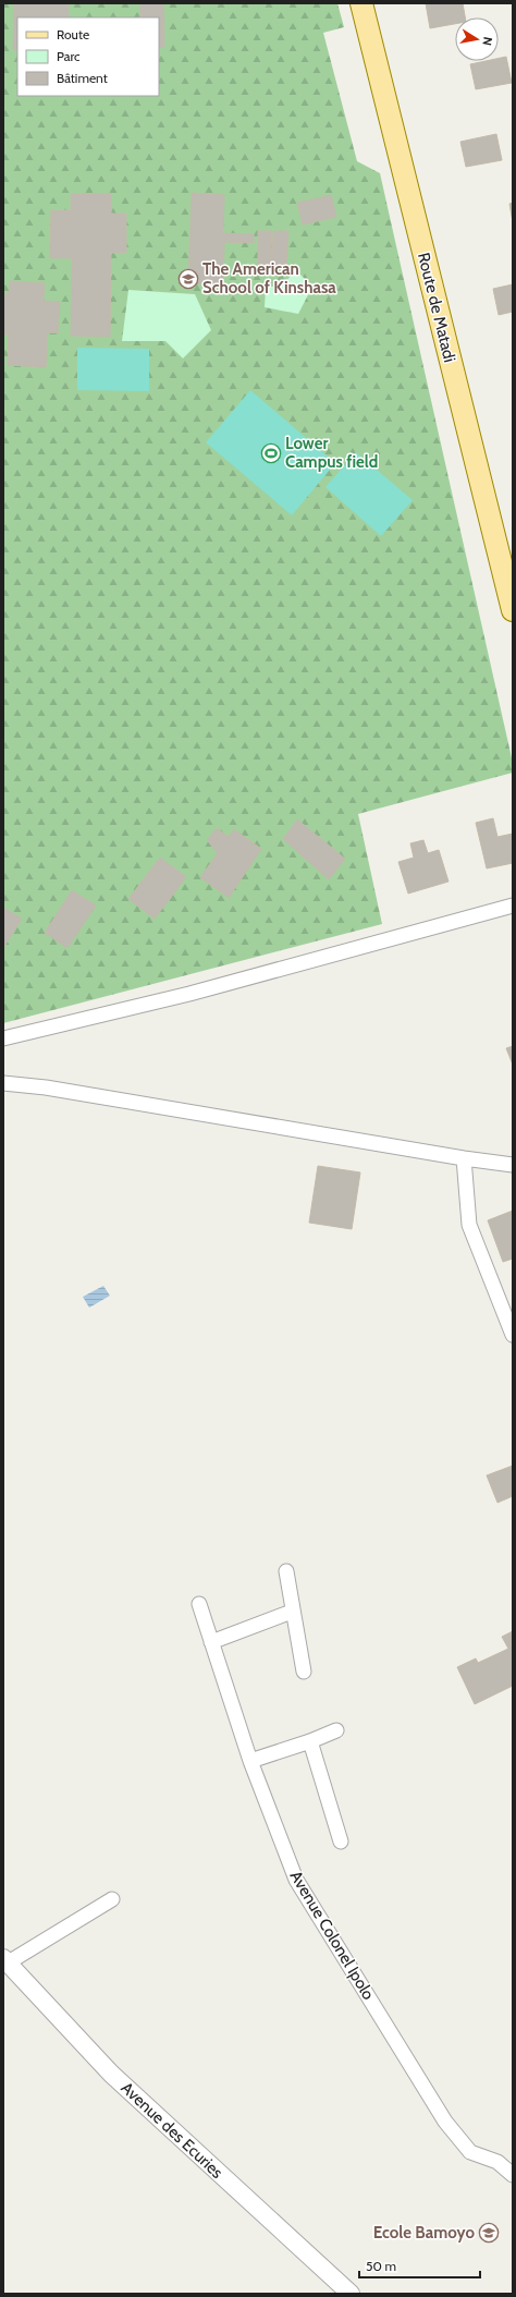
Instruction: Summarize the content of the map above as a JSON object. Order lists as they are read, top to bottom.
{
  "streets": {
    "main road": ["Route de Matadi"],
    "street": ["Avenue Colonel Ipolo", "Avenue des Ecuries"]
  },
  "places": {
    "school or university": ["The American School of Kinshasa", "Ecole Bamoyo"],
    "sports": ["Lower Campus field"]
  },
  "legend": ["Route", "Parc", "Bâtiment"],
  "scale_bar": "50 m",
  "north": "right"
}
